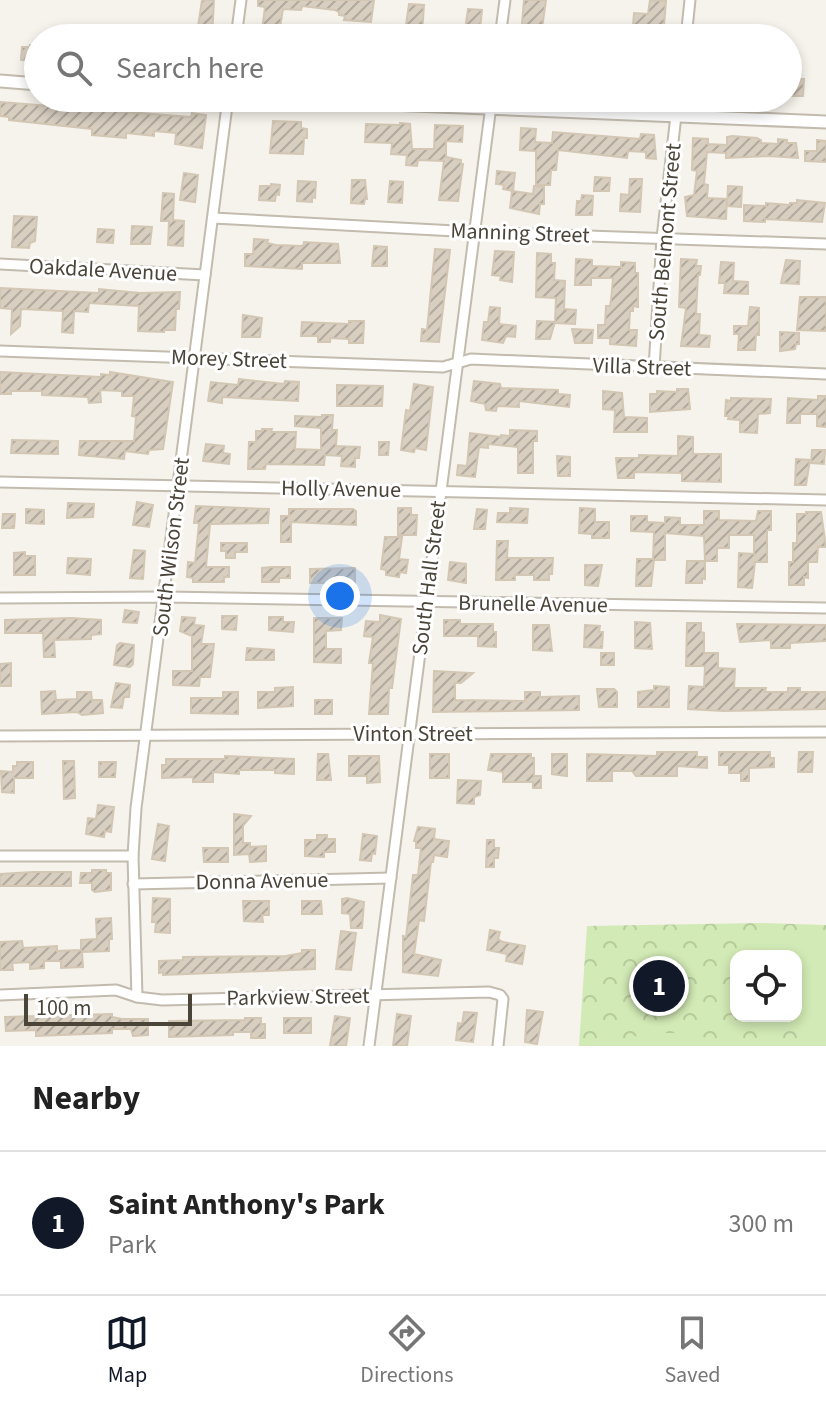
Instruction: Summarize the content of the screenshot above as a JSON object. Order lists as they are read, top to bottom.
{
  "streets": {
    "street": [
      "Manning Street",
      "South Belmont Street",
      "Oakdale Avenue",
      "Morey Street",
      "Villa Street",
      "Holly Avenue",
      "South Wilson Street",
      "South Hall Street",
      "Brunelle Avenue",
      "Vinton Street",
      "Donna Avenue",
      "Parkview Street"
    ]
  },
  "crossings": [
    ["Manning Street", "South Belmont Street"],
    ["Manning Street", "South Wilson Street"],
    ["Manning Street", "South Hall Street"],
    ["South Belmont Street", "Villa Street"],
    ["Oakdale Avenue", "South Wilson Street"],
    ["Morey Street", "Villa Street"],
    ["Morey Street", "South Wilson Street"],
    ["Morey Street", "South Hall Street"],
    ["Villa Street", "South Hall Street"],
    ["Holly Avenue", "South Wilson Street"],
    ["Holly Avenue", "South Hall Street"],
    ["South Wilson Street", "Brunelle Avenue"],
    ["South Wilson Street", "Vinton Street"],
    ["South Wilson Street", "Donna Avenue"],
    ["South Wilson Street", "Parkview Street"],
    ["South Hall Street", "Brunelle Avenue"],
    ["South Hall Street", "Vinton Street"],
    ["South Hall Street", "Donna Avenue"],
    ["South Hall Street", "Parkview Street"]
  ],
  "scale_bar": "100 m",
  "page": {
    "search": "Search here",
    "pins": "1",
    "scale": "100 m",
    "heading": "Nearby",
    "list": [
      {
        "mark": "1",
        "name": "Saint Anthony's Park",
        "note": "Park",
        "value": "300 m"
      }
    ],
    "nav": ["Map", "Directions", "Saved"]
  }
}
